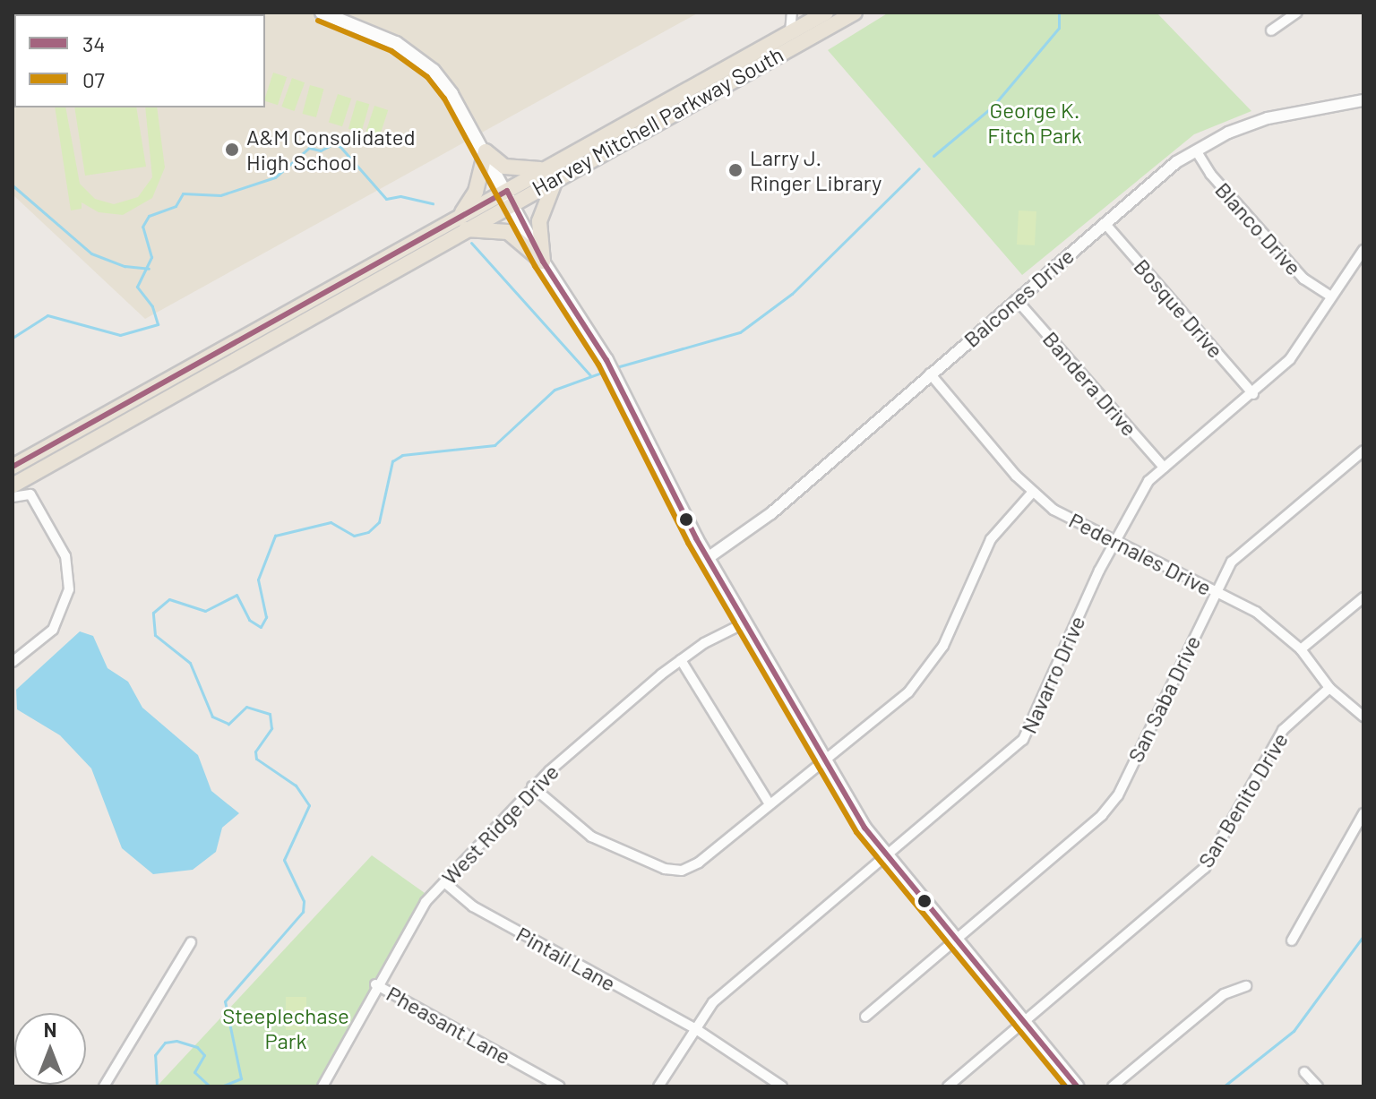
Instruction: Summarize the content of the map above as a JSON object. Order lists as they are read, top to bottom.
{
  "streets": {
    "highway": ["Harvey Mitchell Parkway South"],
    "street": [
      "Blanco Drive",
      "Balcones Drive",
      "Bosque Drive",
      "Bandera Drive",
      "Pedernales Drive",
      "Navarro Drive",
      "San Saba Drive",
      "San Benito Drive",
      "West Ridge Drive",
      "Pintail Lane",
      "Pheasant Lane"
    ]
  },
  "crossings": [
    ["Blanco Drive", "Balcones Drive"],
    ["Blanco Drive", "Navarro Drive"],
    ["Balcones Drive", "Bosque Drive"],
    ["Balcones Drive", "Bandera Drive"],
    ["Balcones Drive", "Pedernales Drive"],
    ["Bosque Drive", "Navarro Drive"],
    ["Bandera Drive", "Navarro Drive"],
    ["Pedernales Drive", "Navarro Drive"],
    ["Pedernales Drive", "San Saba Drive"],
    ["Pedernales Drive", "San Benito Drive"],
    ["Navarro Drive", "Pintail Lane"],
    ["West Ridge Drive", "Pintail Lane"],
    ["West Ridge Drive", "Pheasant Lane"]
  ],
  "parks": ["George K. Fitch Park", "Steeplechase Park"],
  "places": ["A&M Consolidated High School", "Larry J. Ringer Library"],
  "lines": ["transit line 07", "transit line 34"],
  "legend": ["34", "07"],
  "north": "top"
}
